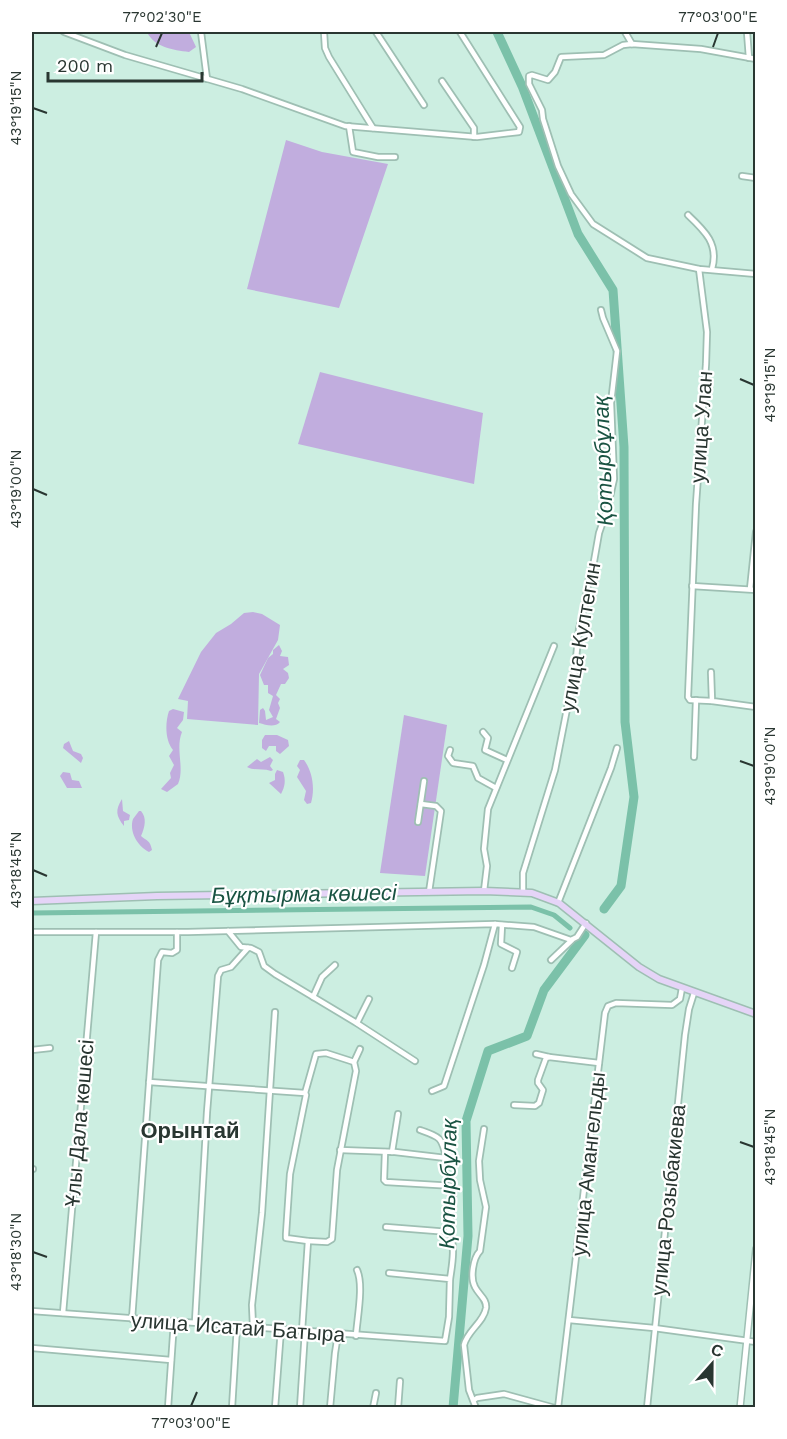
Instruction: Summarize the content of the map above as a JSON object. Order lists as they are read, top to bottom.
{
  "streets": {
    "street": [
      "улица Улан",
      "улица Култегин",
      "Ұлы Дала көшесі",
      "улица Амангельды",
      "улица Розыбакиева",
      "улица Исатай Батыра"
    ]
  },
  "crossings": [
    ["Ұлы Дала көшесі", "улица Исатай Батыра"]
  ],
  "districts": ["Орынтай"],
  "water": ["Қотырбұлақ", "Бұқтырма көшесі"],
  "scale_bar": "200 m",
  "north": "top",
  "coordinates": [
    "77°02'30\"E",
    "77°03'00\"E",
    "43°19'15\"N",
    "43°19'00\"N",
    "43°18'45\"N",
    "43°18'30\"N"
  ]
}
